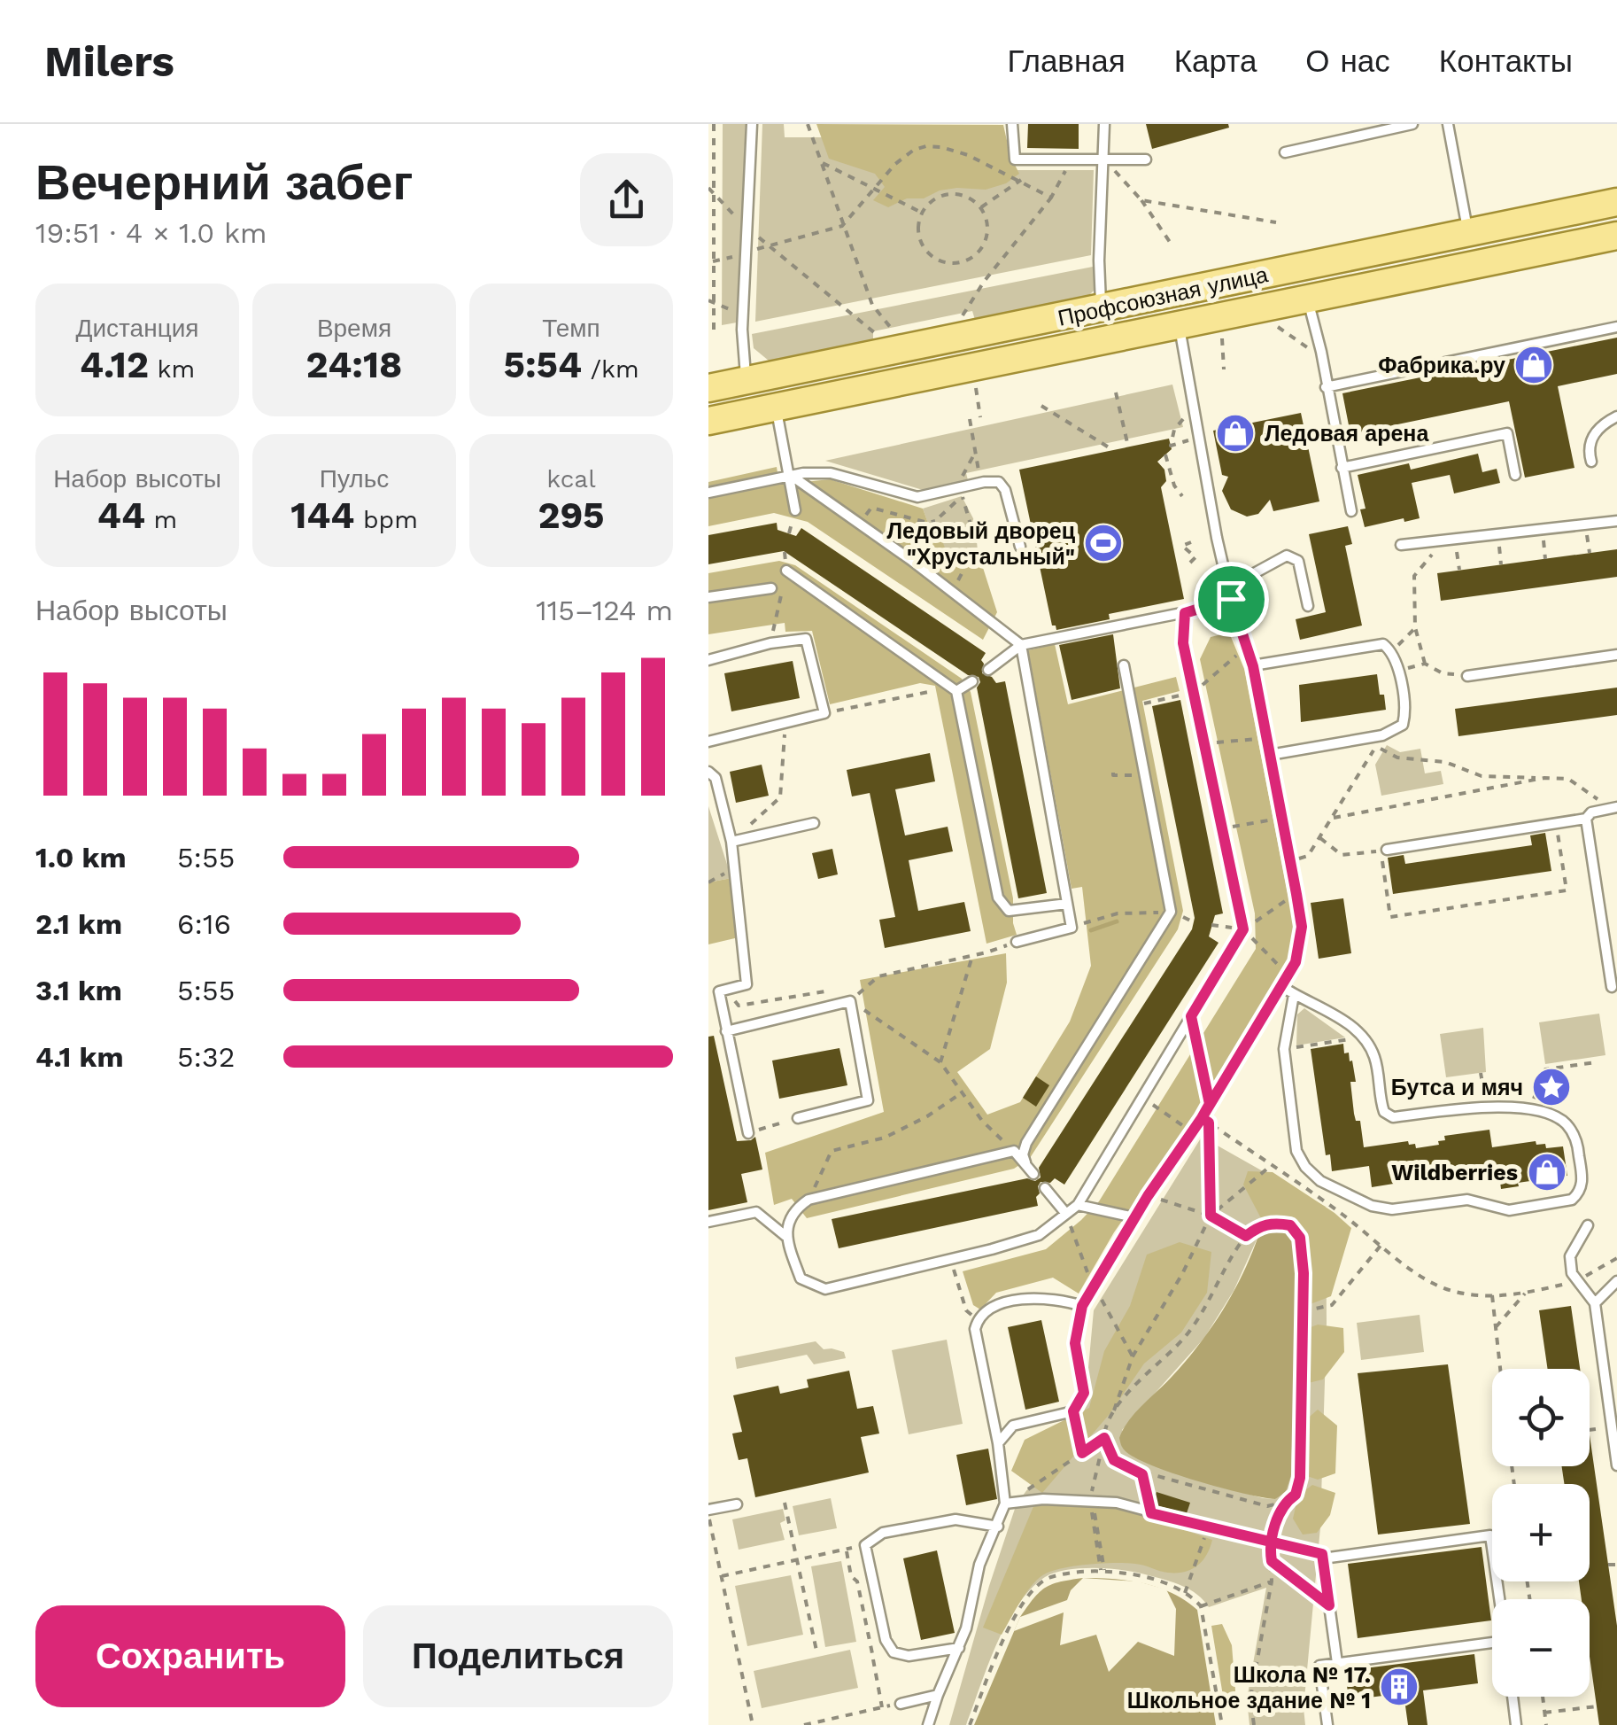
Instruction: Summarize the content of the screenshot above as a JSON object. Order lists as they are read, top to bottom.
{
  "streets": {
    "main road": ["Профсоюзная улица"]
  },
  "places": {
    "shop": ["Фабрика.ру", "Ледовая арена", "Wildberries"],
    "sports": ["Ледовый дворец \"Хрустальный\""],
    "place": ["Бутса и мяч"],
    "building": ["Школа № 17. Школьное здание № 1"]
  },
  "page": {
    "header": "Milers",
    "nav": [
      "Главная",
      "Карта",
      "О нас",
      "Контакты"
    ],
    "heading": ["Вечерний забег", "19:51 · 4 × 1.0 km"],
    "stats": [
      ["Дистанция", "4.12 km"],
      ["Время", "24:18"],
      ["Темп", "5:54 /km"],
      ["Набор высоты", "44 m"],
      ["Пульс", "144 bpm"],
      ["kcal", "295"]
    ],
    "chart": ["Набор высоты", "115–124 m"],
    "list": [
      {
        "name": "1.0 km",
        "note": "5:55"
      },
      {
        "name": "2.1 km",
        "note": "6:16"
      },
      {
        "name": "3.1 km",
        "note": "5:55"
      },
      {
        "name": "4.1 km",
        "note": "5:32"
      }
    ],
    "map_buttons": ["+", "−"],
    "buttons": ["Сохранить", "Поделиться"]
  }
}
